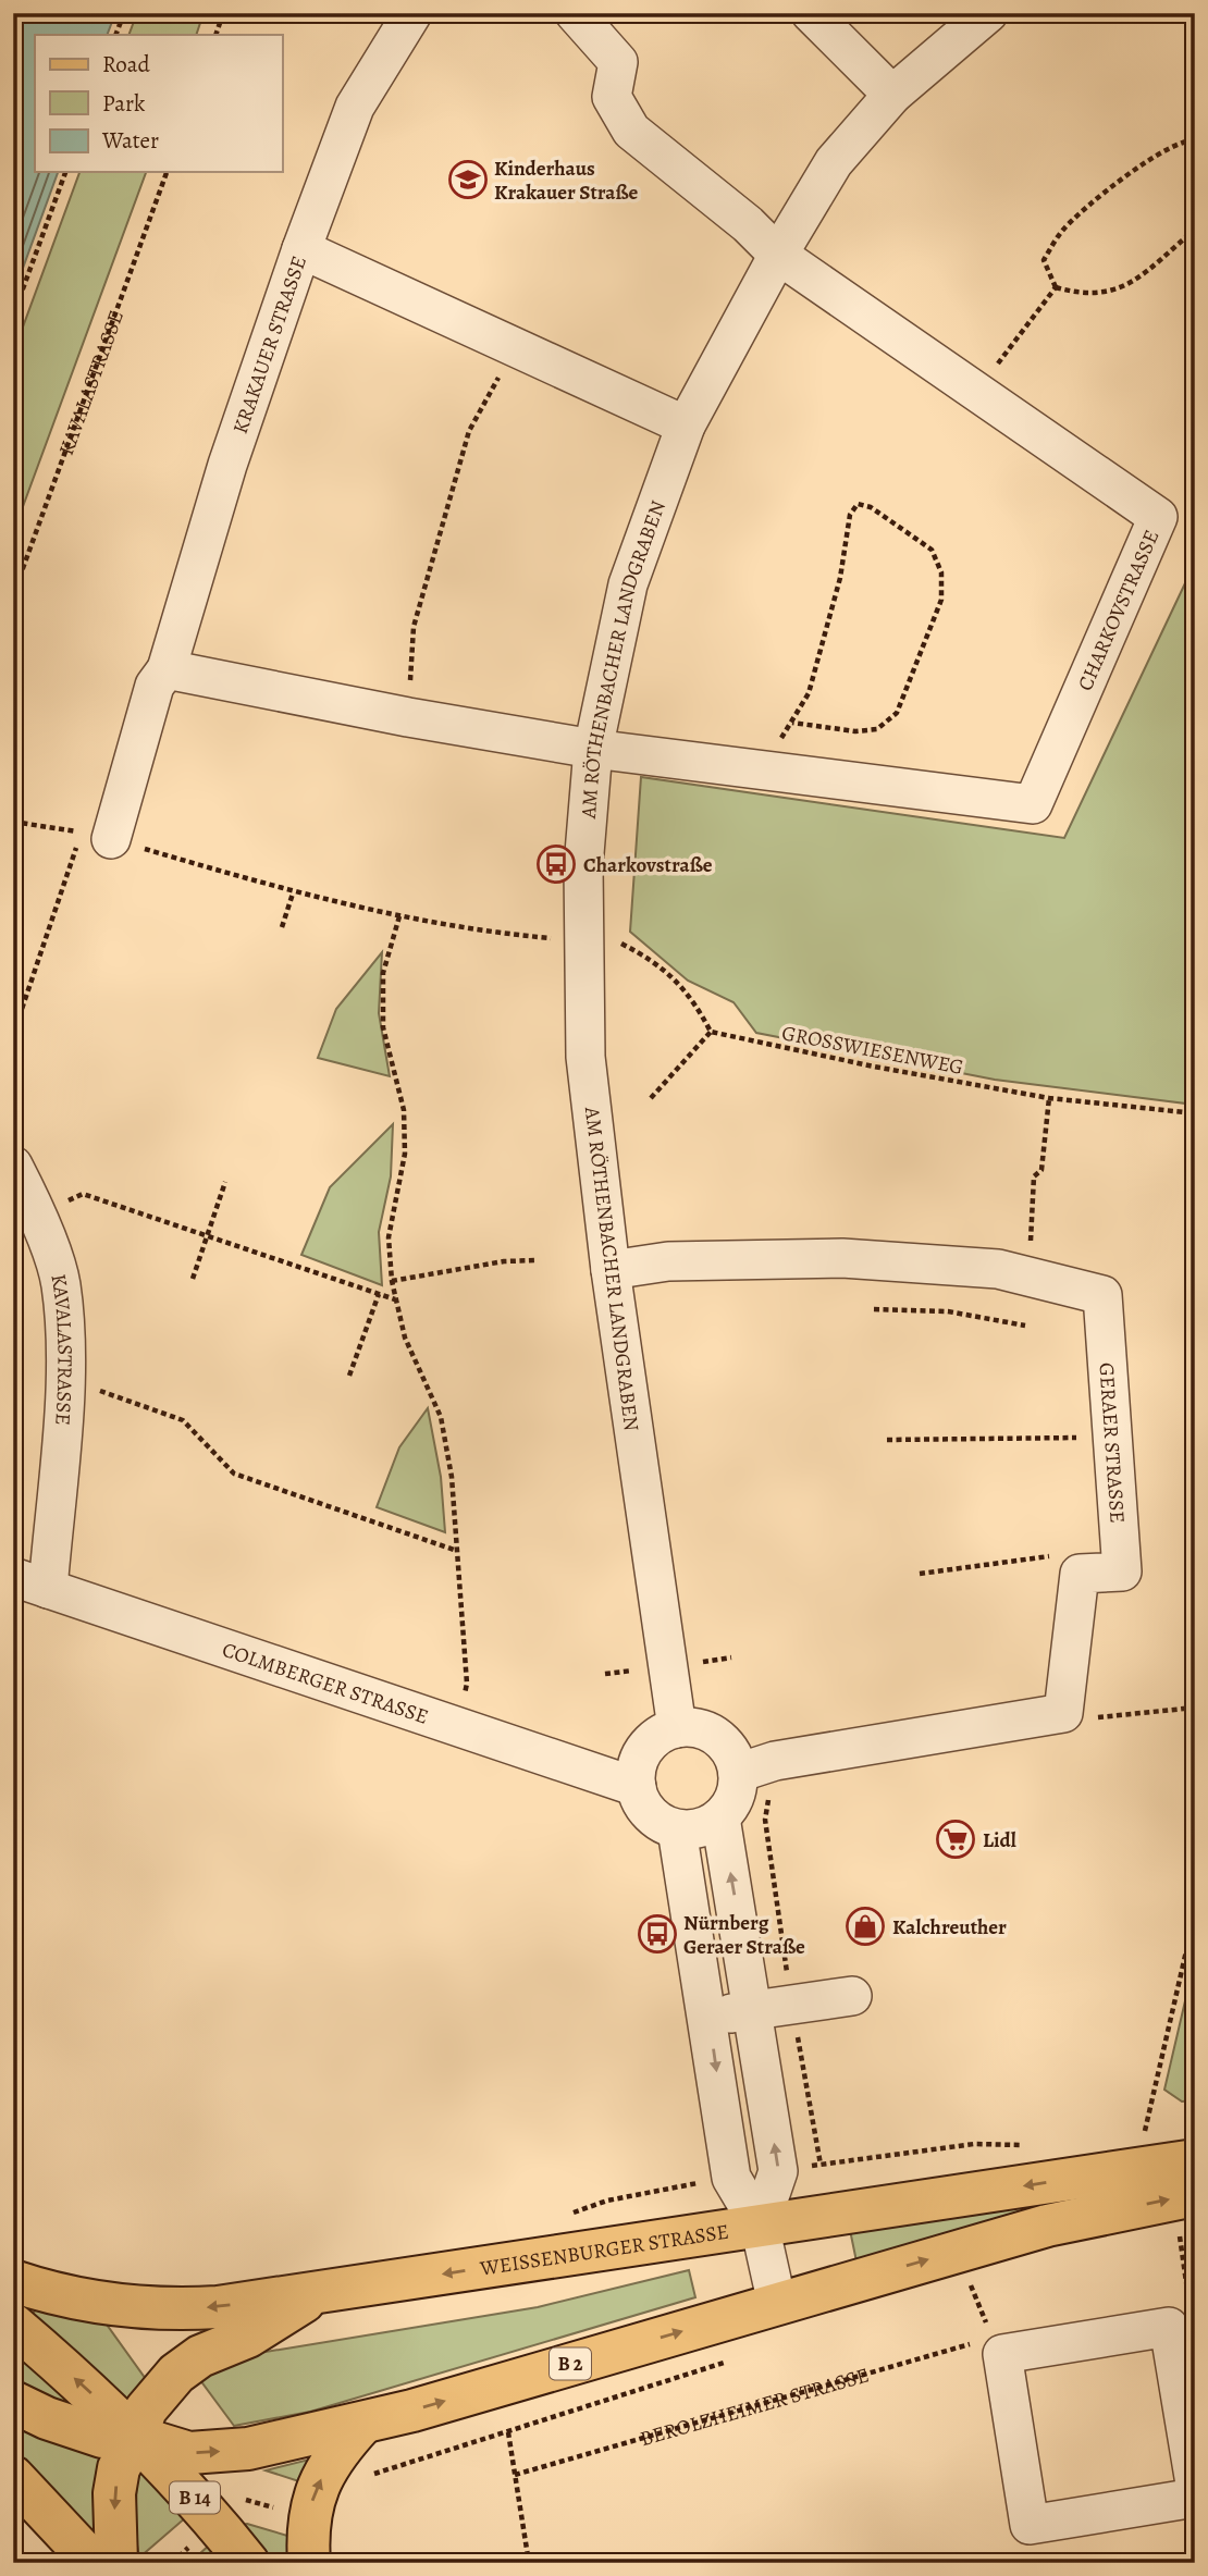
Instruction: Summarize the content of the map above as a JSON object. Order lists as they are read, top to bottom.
{
  "streets": {
    "main road": ["WEISSENBURGER STRASSE", "B 2", "B 14"],
    "street": [
      "KRAKAUER STRASSE",
      "KAVALASTRASSE",
      "CHARKOVSTRASSE",
      "AM RÖTHENBACHER LANDGRABEN",
      "GERAER STRASSE",
      "COLMBERGER STRASSE"
    ],
    "path": ["GROSSWIESENWEG", "BEROLZHEIMER STRASSE"]
  },
  "crossings": [
    ["KRAKAUER STRASSE", "AM RÖTHENBACHER LANDGRABEN"],
    ["KAVALASTRASSE", "COLMBERGER STRASSE"],
    ["CHARKOVSTRASSE", "AM RÖTHENBACHER LANDGRABEN"],
    ["AM RÖTHENBACHER LANDGRABEN", "GERAER STRASSE"],
    ["AM RÖTHENBACHER LANDGRABEN", "COLMBERGER STRASSE"],
    ["B 2", "B 14"]
  ],
  "places": {
    "school or university": ["Kinderhaus Krakauer Straße"],
    "bus stop": ["Charkovstraße", "Nürnberg Geraer Straße"],
    "supermarket": ["Lidl"],
    "shop": ["Kalchreuther"]
  },
  "legend": ["Road", "Park", "Water"]
}
